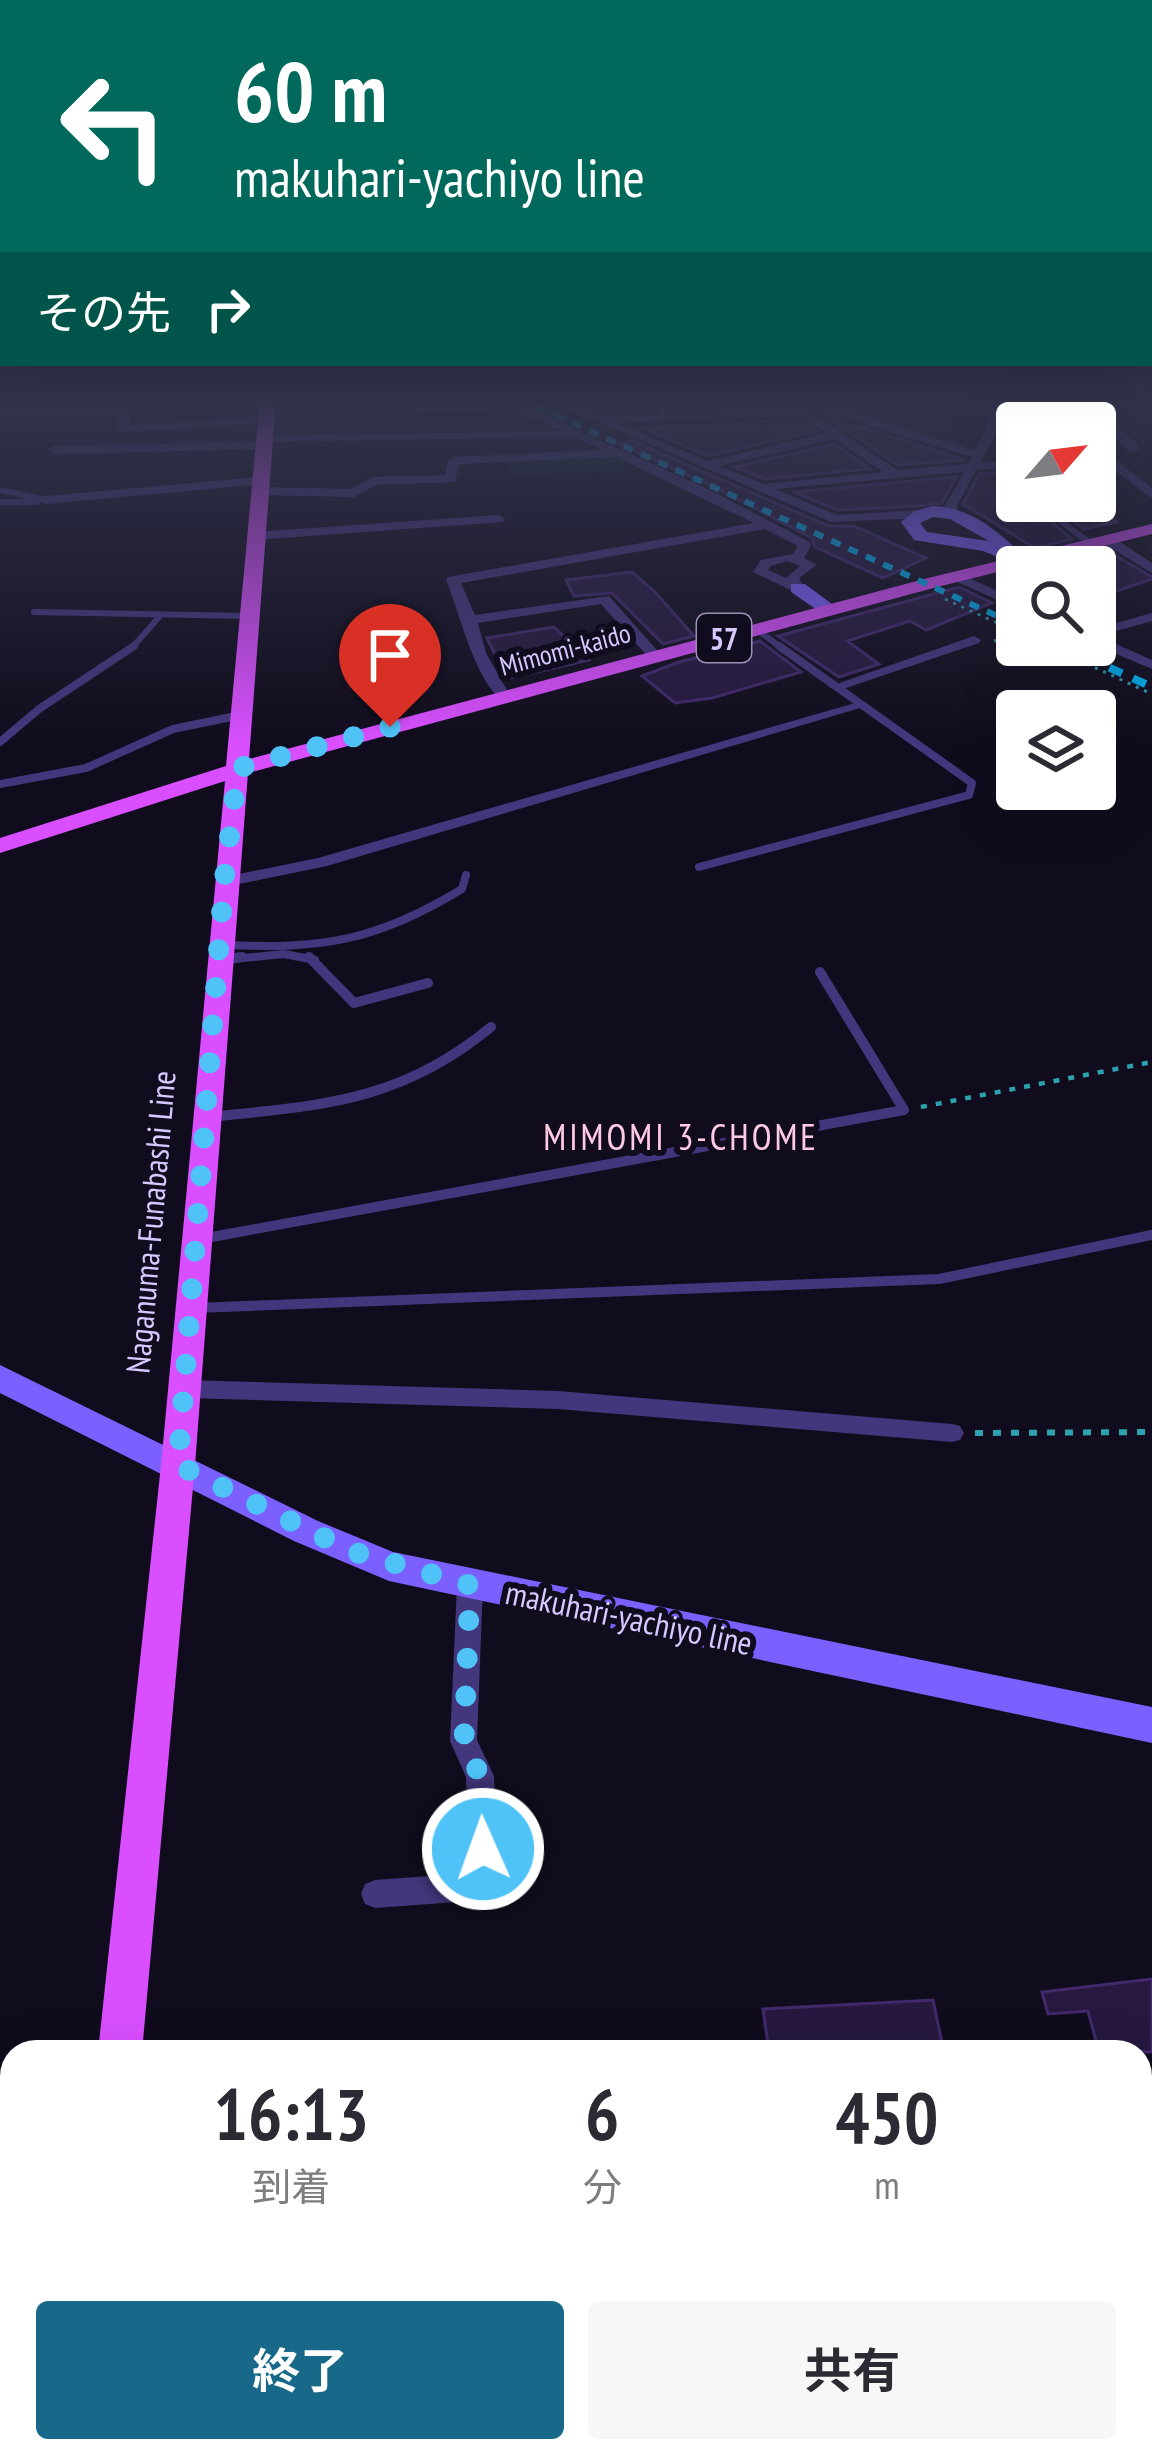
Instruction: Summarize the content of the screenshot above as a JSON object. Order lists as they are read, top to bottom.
{
  "streets": {
    "main road": [
      "57",
      "Mimomi-kaido",
      "Naganuma-Funabashi Line",
      "makuhari-yachiyo line"
    ]
  },
  "crossings": [
    ["Mimomi-kaido", "Naganuma-Funabashi Line"],
    ["Naganuma-Funabashi Line", "makuhari-yachiyo line"]
  ],
  "districts": ["MIMOMI 3-CHOME"],
  "north": "top right",
  "page": {
    "turn": ["60 m", "makuhari-yachiyo line"],
    "then": "その先",
    "eta": [
      "16:13",
      "到着",
      "6",
      "分",
      "450",
      "m"
    ],
    "buttons": ["終了", "共有"]
  }
}
